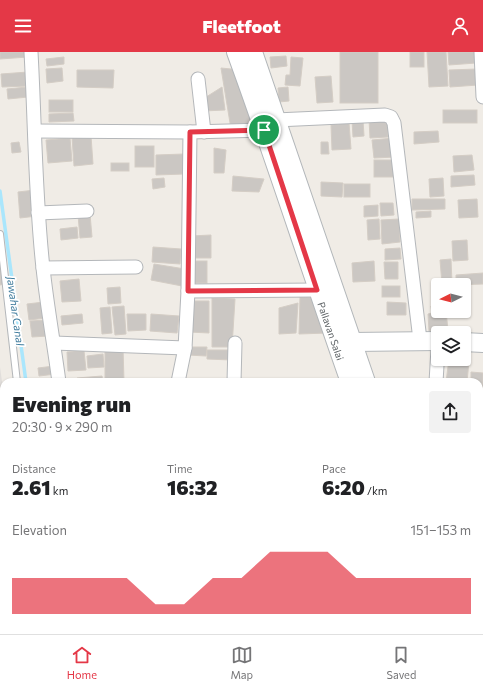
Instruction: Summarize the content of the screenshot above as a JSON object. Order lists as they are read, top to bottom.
{
  "streets": {
    "street": ["Pallavan Salai"]
  },
  "water": ["Jawahar Canal"],
  "north": "left",
  "page": {
    "header": "Fleetfoot",
    "heading": ["Evening run", "20:30 · 9 × 290 m"],
    "stats": [
      ["Distance", "2.61 km"],
      ["Time", "16:32"],
      ["Pace", "6:20 /km"]
    ],
    "chart": ["Elevation", "151–153 m"],
    "tabs": ["Home", "Map", "Saved"]
  }
}
